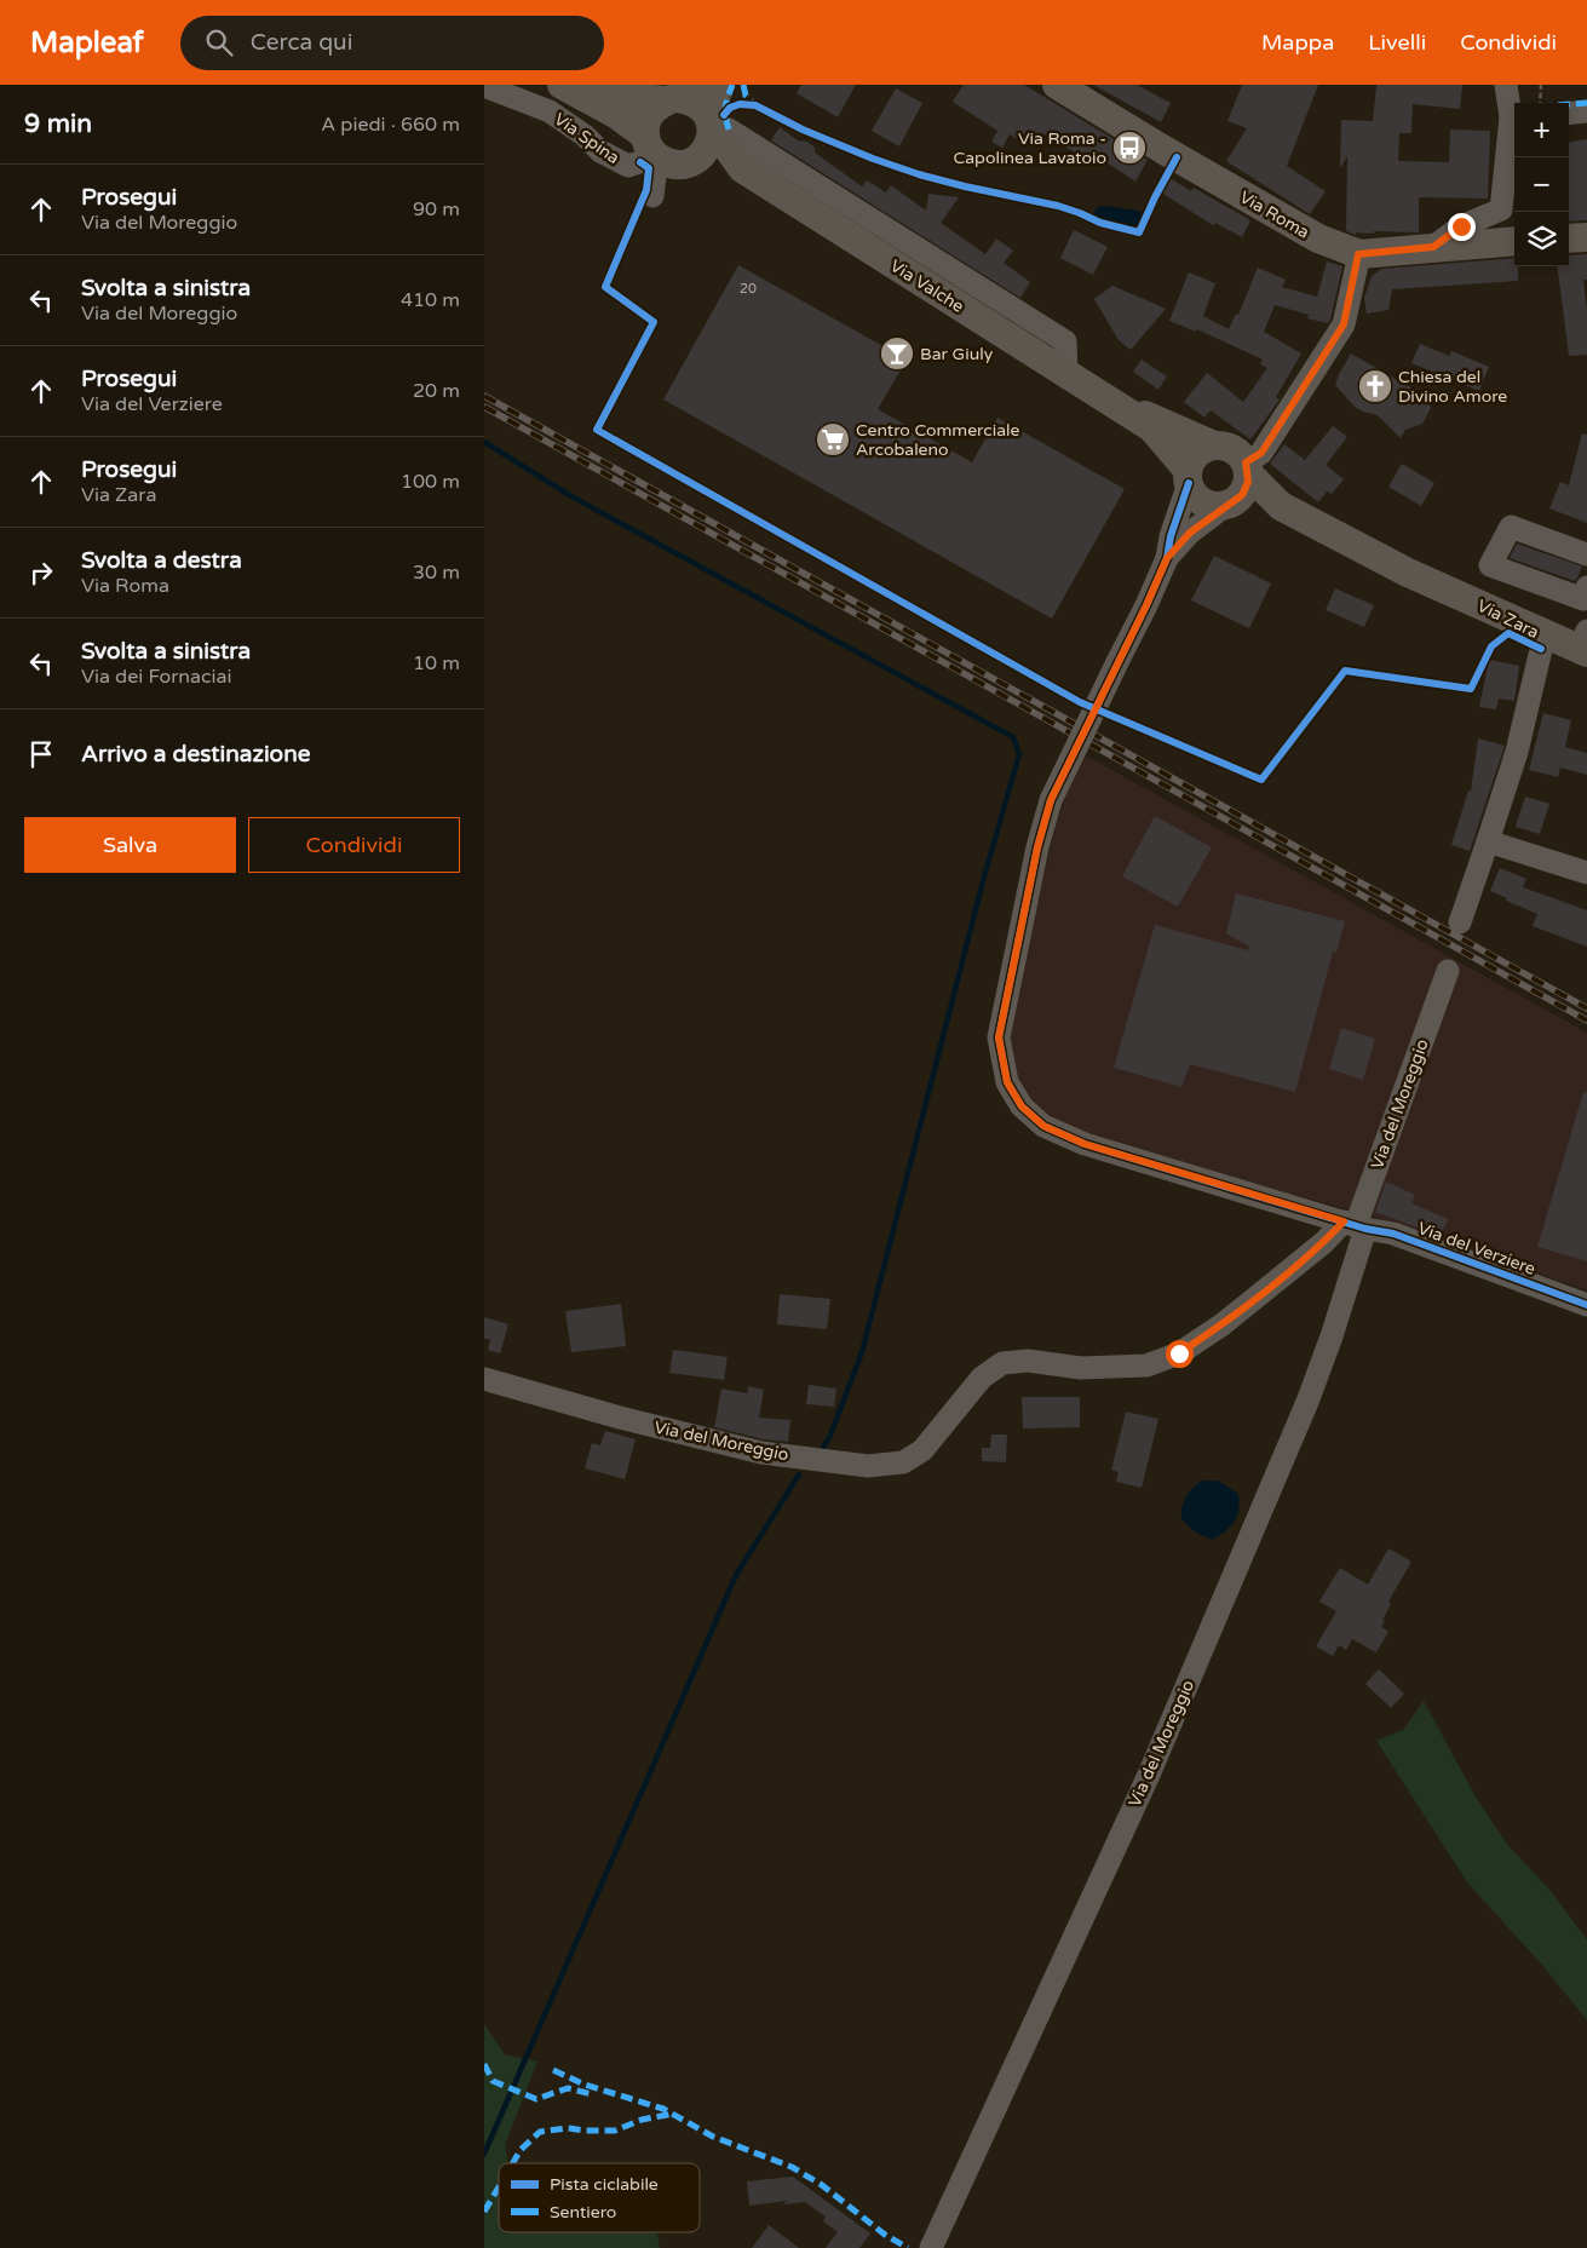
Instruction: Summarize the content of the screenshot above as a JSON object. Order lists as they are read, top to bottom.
{
  "streets": {
    "main road": ["Via Roma", "Via Valche", "Via Zara"],
    "street": ["Via Spina", "Via del Moreggio", "Via del Verziere"]
  },
  "crossings": [
    ["Via Spina", "Via Valche"],
    ["Via Valche", "Via Zara"],
    ["Via del Moreggio", "Via del Verziere"]
  ],
  "places": {
    "bus stop": ["Via Roma - Capolinea Lavatoio"],
    "bar": ["Bar Giuly"],
    "church": ["Chiesa del Divino Amore"],
    "supermarket": ["Centro Commerciale Arcobaleno"]
  },
  "house_numbers": ["20"],
  "legend": ["Pista ciclabile", "Sentiero"],
  "page": {
    "header": "Mapleaf",
    "search": "Cerca qui",
    "nav": ["Mappa", "Livelli", "Condividi"],
    "heading": ["9 min", "A piedi · 660 m"],
    "map_buttons": ["+", "−"],
    "list": [
      ["Prosegui", "Via del Moreggio", "90 m"],
      ["Svolta a sinistra", "Via del Moreggio", "410 m"],
      ["Prosegui", "Via del Verziere", "20 m"],
      ["Prosegui", "Via Zara", "100 m"],
      ["Svolta a destra", "Via Roma", "30 m"],
      ["Svolta a sinistra", "Via dei Fornaciai", "10 m"],
      "Arrivo a destinazione"
    ],
    "buttons": ["Salva", "Condividi"]
  }
}
